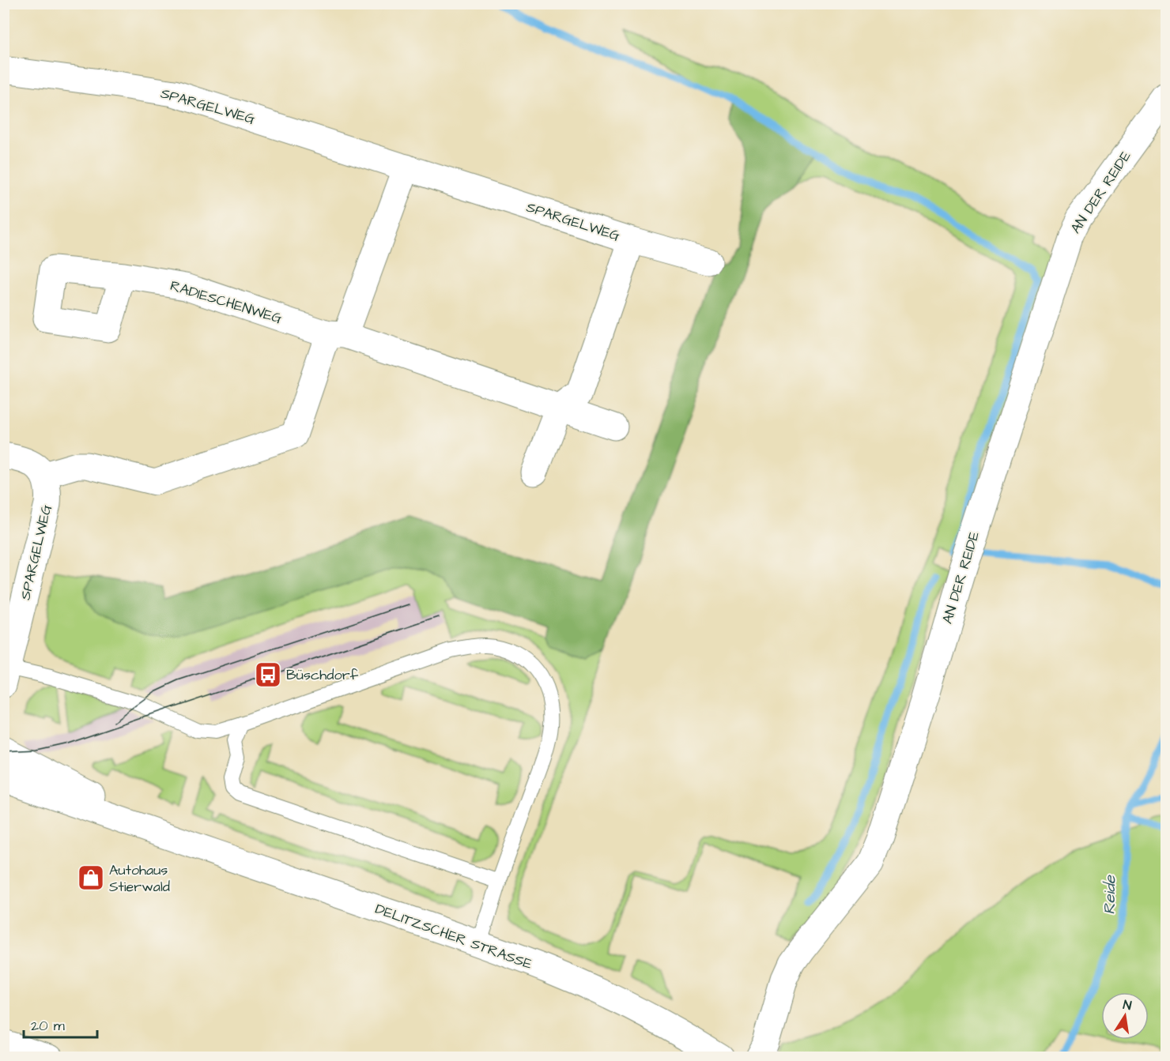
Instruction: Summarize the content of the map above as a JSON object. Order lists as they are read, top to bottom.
{
  "streets": {
    "street": [
      "SPARGELWEG",
      "AN DER REIDE",
      "RADIESCHENWEG",
      "DELITZSCHER STRASSE"
    ]
  },
  "water": ["Reide"],
  "places": {
    "bus stop": ["Büschdorf"],
    "shop": ["Autohaus Stierwald"]
  },
  "scale_bar": "20 m",
  "north": "top"
}
